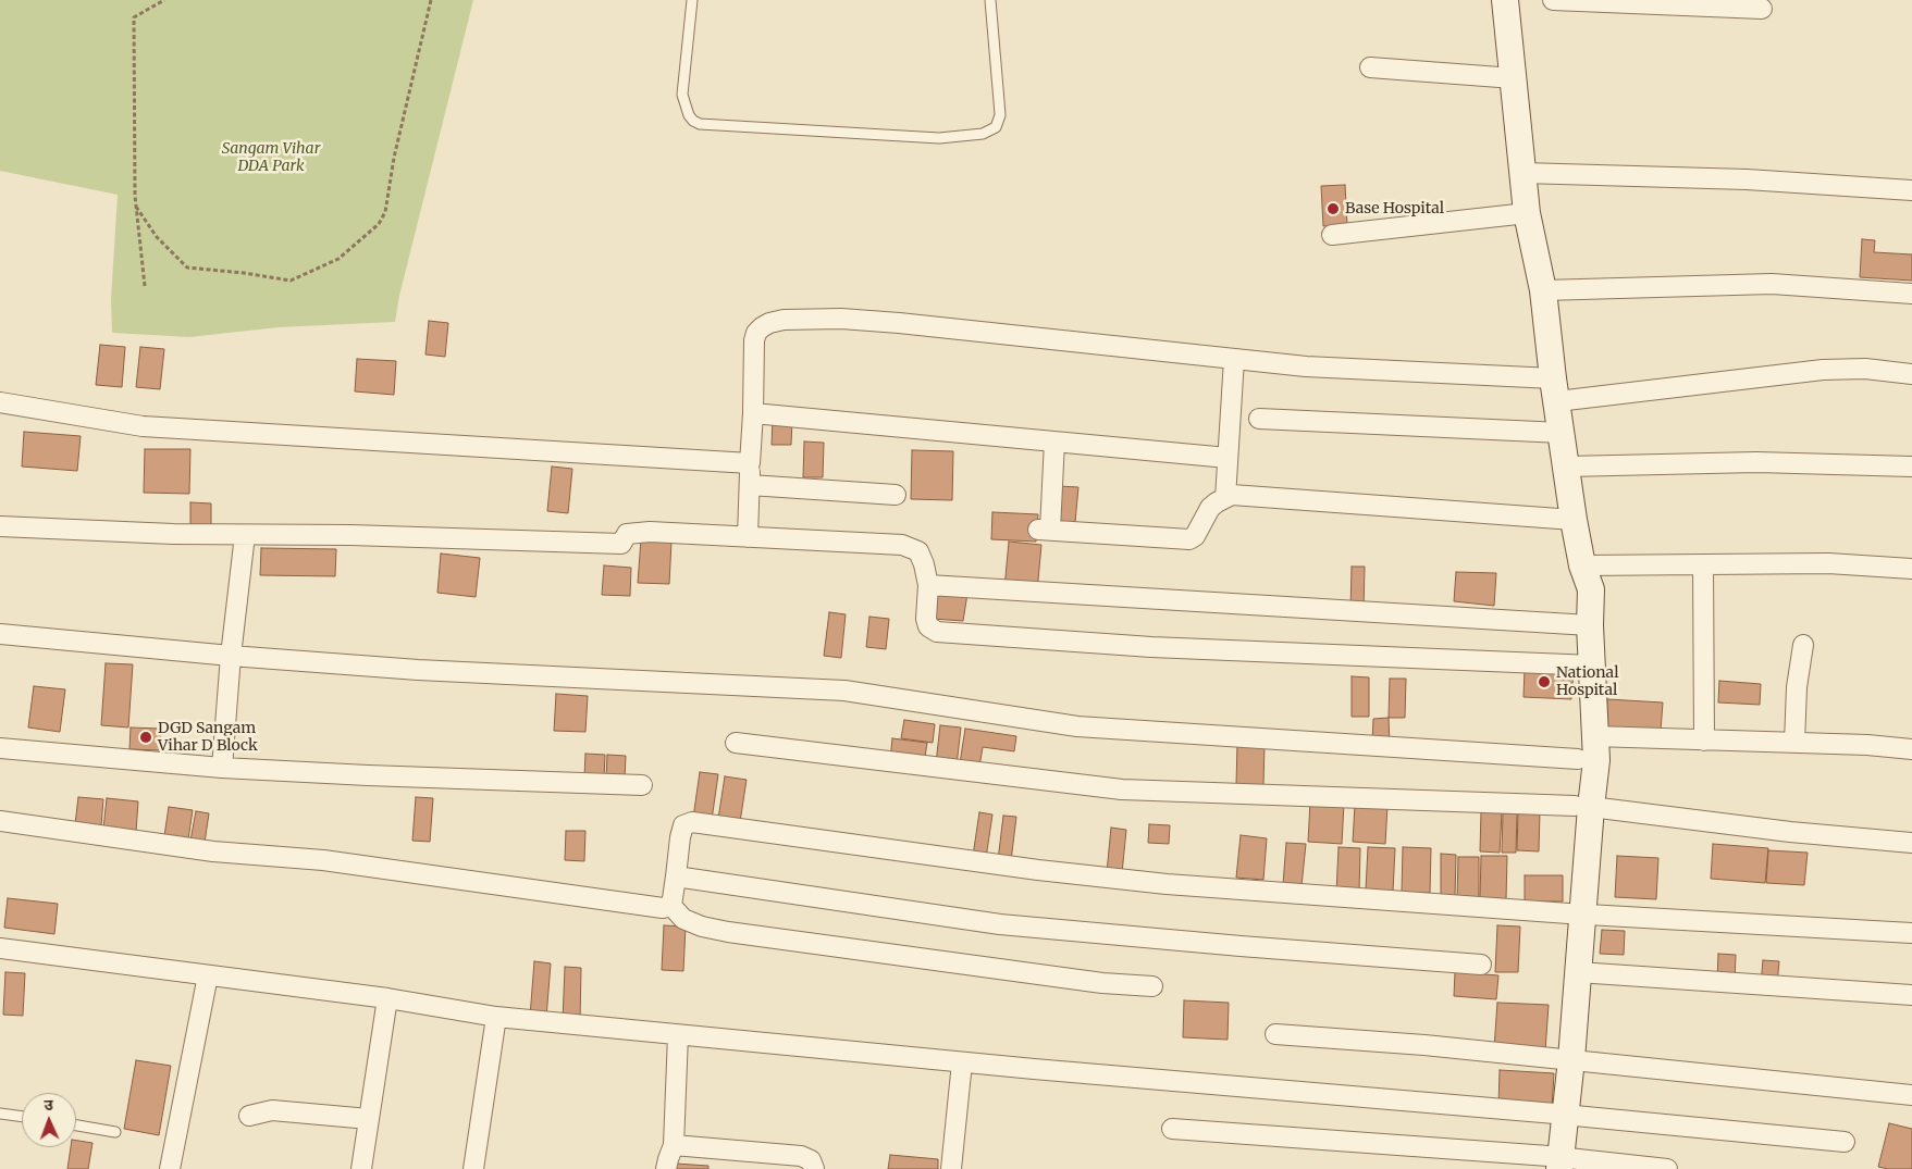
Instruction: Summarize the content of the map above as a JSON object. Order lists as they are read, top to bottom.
{
  "parks": ["Sangam Vihar DDA Park"],
  "places": ["Base Hospital", "National Hospital", "DGD Sangam Vihar D Block"],
  "north": "top"
}
